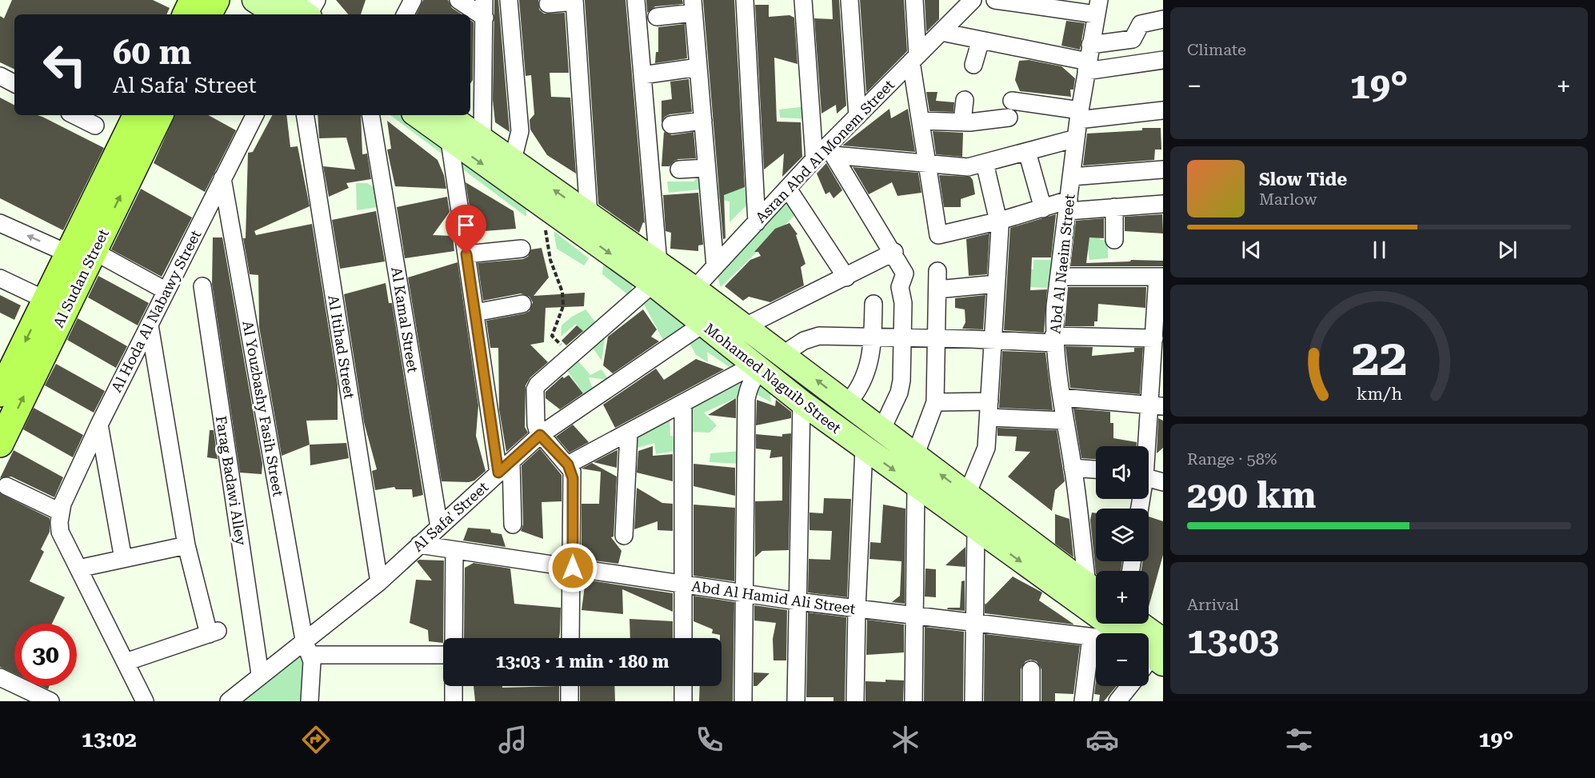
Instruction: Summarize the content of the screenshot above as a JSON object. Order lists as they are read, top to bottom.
{
  "streets": {
    "main road": ["Al Sudan Street", "Mohamed Naguib Street"],
    "street": [
      "Asran Abd Al Monem Street",
      "Abd Al Naeim Street",
      "Al Hoda Al Nabawy Street",
      "Al Kamal Street",
      "Al Itihad Street",
      "Al Youzbashy Fasih Street",
      "Farag Badawi Alley",
      "Al Safa' Street",
      "Abd Al Hamid Ali Street"
    ]
  },
  "crossings": [
    ["Asran Abd Al Monem Street", "Mohamed Naguib Street"],
    ["Abd Al Naeim Street", "Mohamed Naguib Street"],
    ["Al Hoda Al Nabawy Street", "Al Youzbashy Fasih Street"],
    ["Al Kamal Street", "Al Safa' Street"],
    ["Al Itihad Street", "Al Safa' Street"],
    ["Mohamed Naguib Street", "Al Safa' Street"],
    ["Al Youzbashy Fasih Street", "Al Safa' Street"],
    ["Farag Badawi Alley", "Al Safa' Street"],
    ["Al Safa' Street", "Abd Al Hamid Ali Street"]
  ],
  "page": {
    "tile": [
      "Climate",
      ["Range · 58%", "290 km"],
      ["Arrival", "13:03"]
    ],
    "turn": ["60 m", "Al Safa' Street"],
    "heat": ["−", "19°", "+"],
    "song": ["Slow Tide", "Marlow"],
    "map_buttons": ["+", "−"],
    "limit": "30",
    "trip": "13:03 · 1 min · 180 m",
    "tabs": ["13:02", "19°"],
    "gauge": ["22", "km/h"]
  }
}
